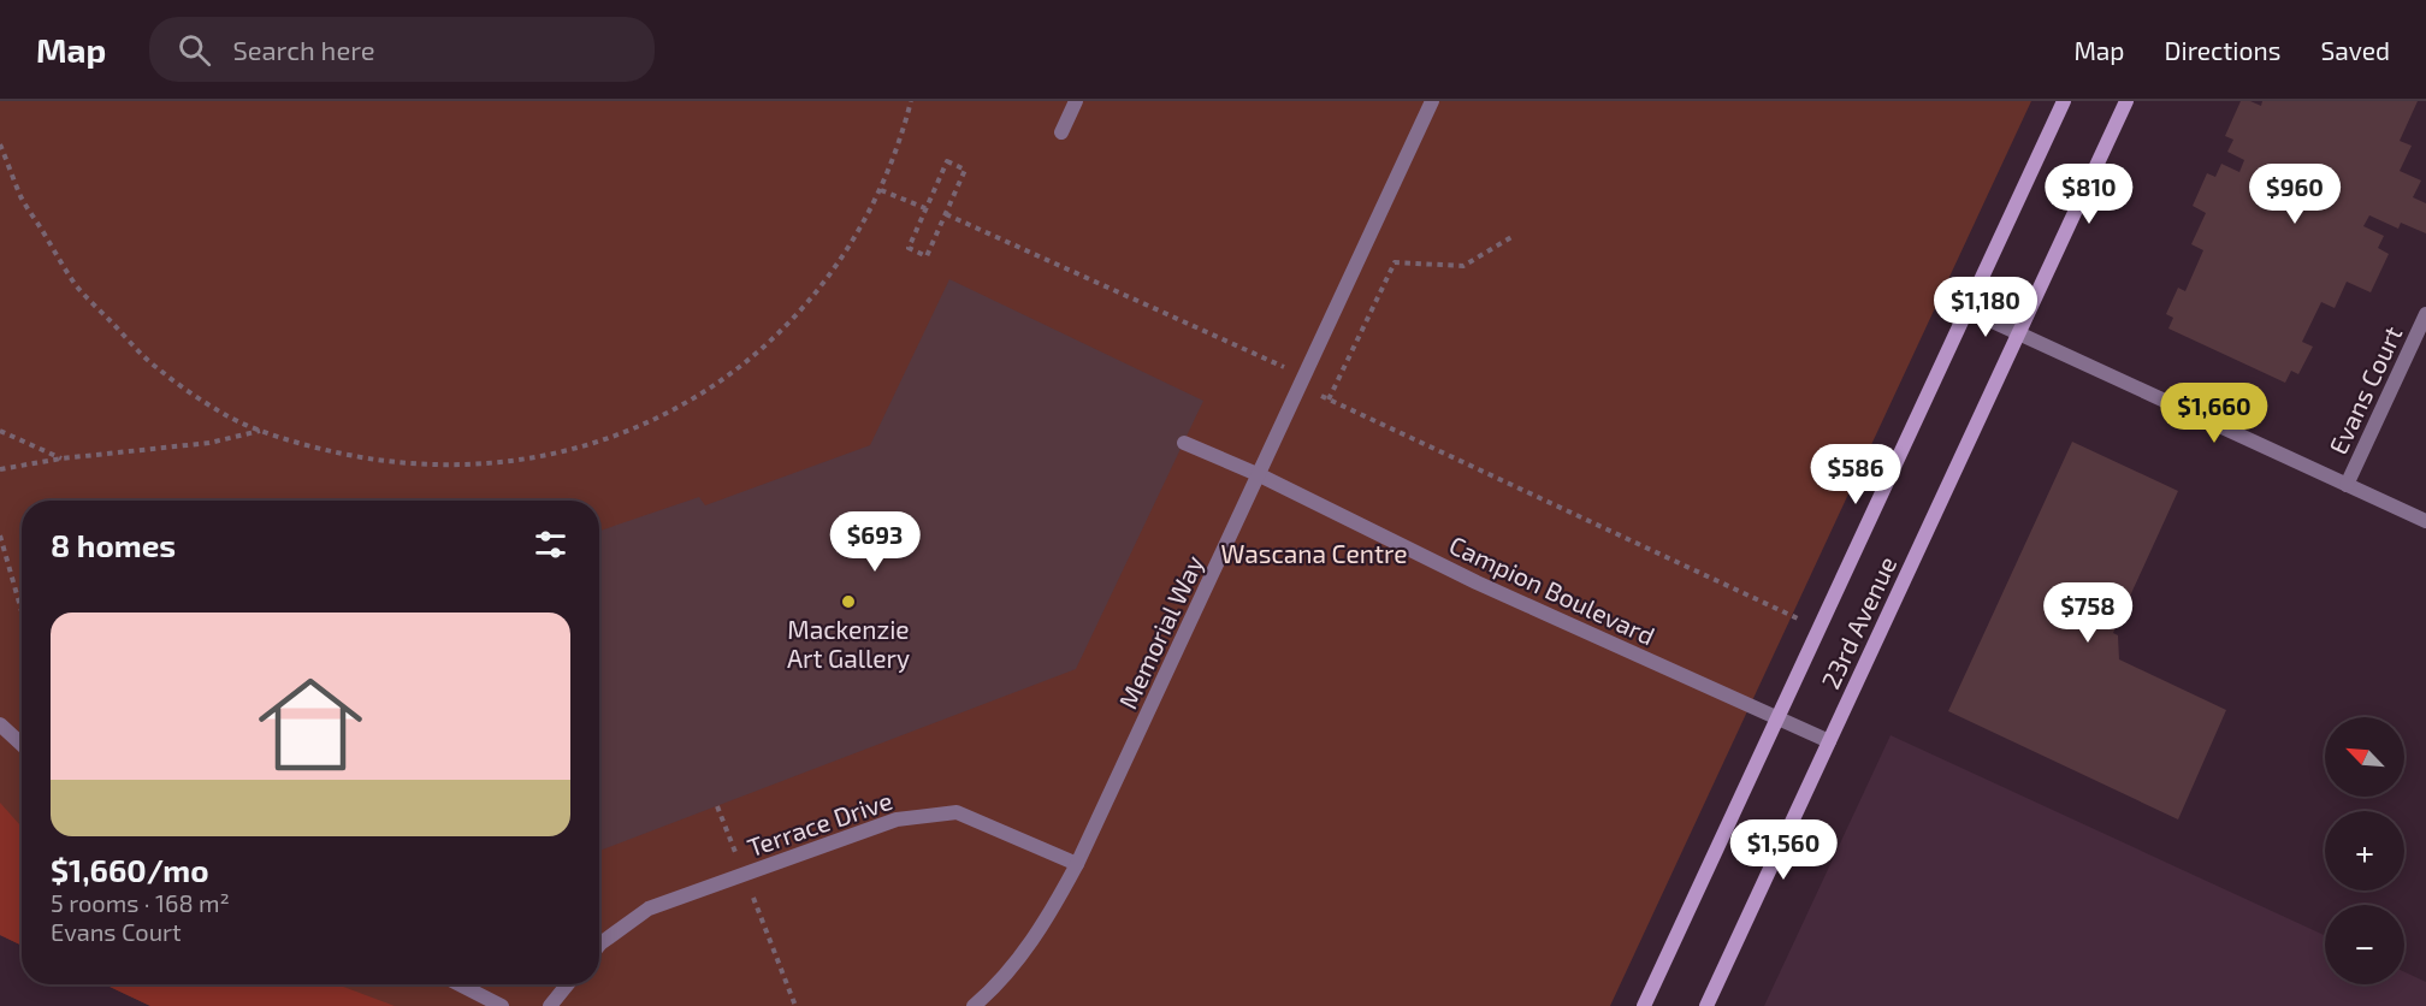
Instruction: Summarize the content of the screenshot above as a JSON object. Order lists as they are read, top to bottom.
{
  "streets": {
    "main road": ["23rd Avenue"],
    "street": [
      "Evans Court",
      "Campion Boulevard",
      "Memorial Way",
      "Terrace Drive"
    ]
  },
  "crossings": [
    ["Evans Court", "23rd Avenue"],
    ["Campion Boulevard", "23rd Avenue"],
    ["Campion Boulevard", "Memorial Way"],
    ["Memorial Way", "Terrace Drive"]
  ],
  "parks": ["Wascana Centre"],
  "places": ["Mackenzie Art Gallery"],
  "north": "top left",
  "page": {
    "header": "Map",
    "search": "Search here",
    "nav": ["Map", "Directions", "Saved"],
    "price": [
      "$810",
      "$960",
      "$1,180",
      "$1,660",
      "$586",
      "$693",
      "$758",
      "$1,560"
    ],
    "heading": "8 homes",
    "list": [
      {
        "name": "$1,660/mo",
        "note": "5 rooms · 168 m² · Evans Court"
      }
    ],
    "map_buttons": ["+", "−"]
  }
}
